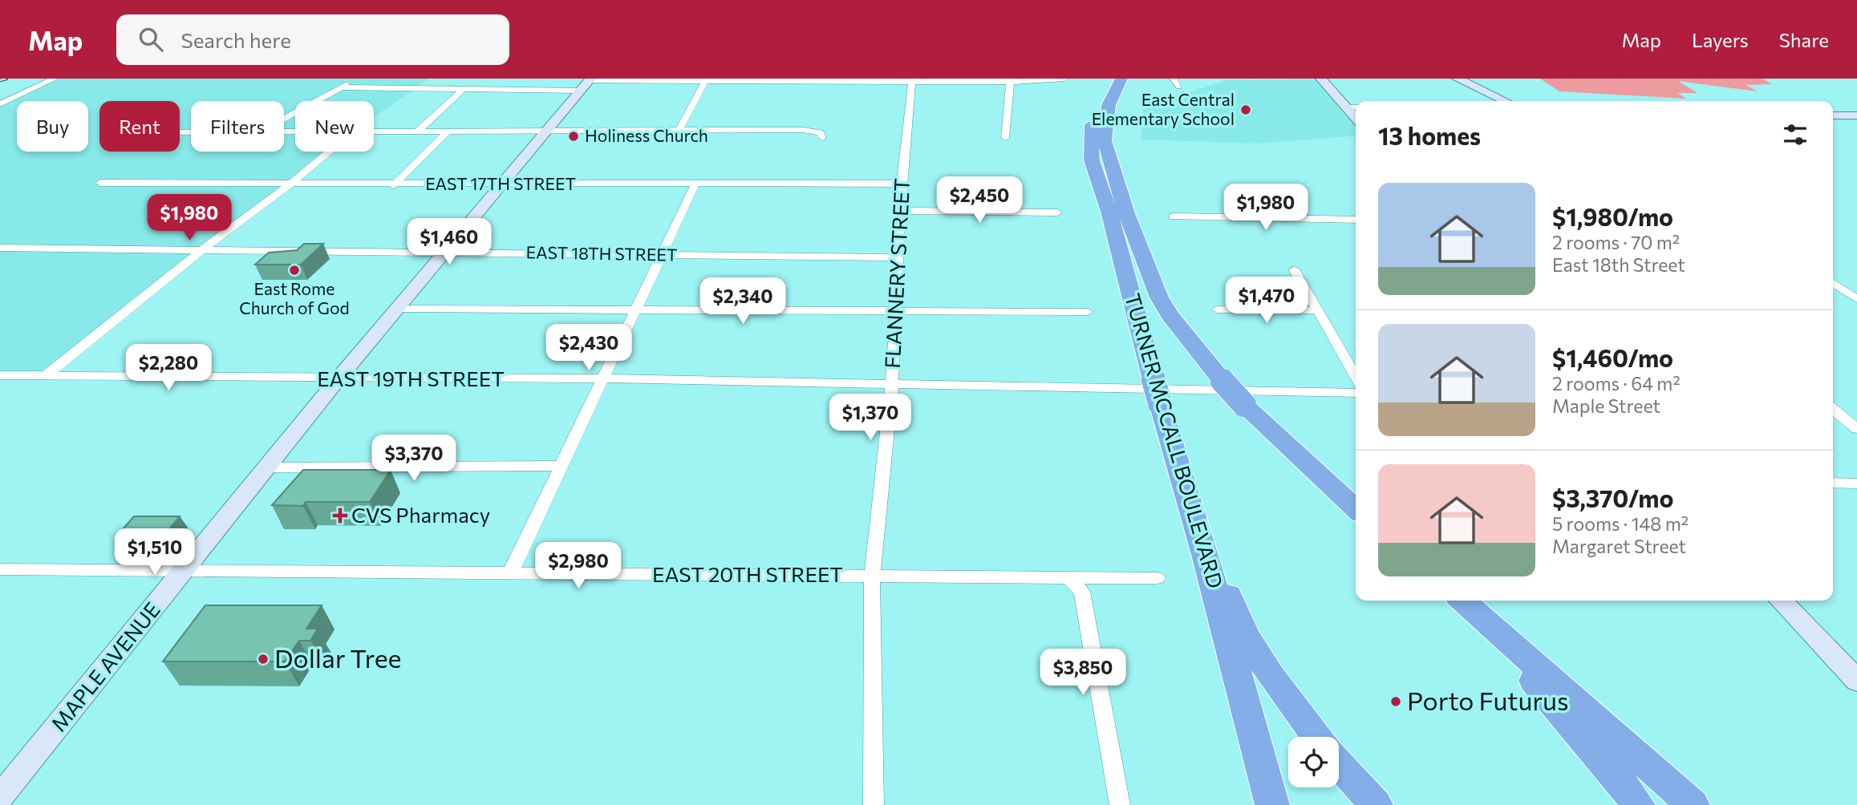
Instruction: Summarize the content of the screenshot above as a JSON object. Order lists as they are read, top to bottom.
{
  "streets": {
    "highway": ["TURNER MCCALL BOULEVARD"],
    "main road": ["MAPLE AVENUE"],
    "street": [
      "EAST 17TH STREET",
      "EAST 18TH STREET",
      "FLANNERY STREET",
      "EAST 19TH STREET",
      "EAST 20TH STREET"
    ]
  },
  "crossings": [
    ["EAST 17TH STREET", "FLANNERY STREET"],
    ["EAST 17TH STREET", "MAPLE AVENUE"],
    ["EAST 18TH STREET", "FLANNERY STREET"],
    ["EAST 18TH STREET", "MAPLE AVENUE"],
    ["FLANNERY STREET", "EAST 19TH STREET"],
    ["FLANNERY STREET", "EAST 20TH STREET"],
    ["EAST 19TH STREET", "MAPLE AVENUE"],
    ["EAST 20TH STREET", "MAPLE AVENUE"]
  ],
  "places": {
    "other": [
      "East Central Elementary School",
      "Holiness Church",
      "East Rome Church of God",
      "Dollar Tree",
      "Porto Futurus"
    ],
    "health": ["CVS Pharmacy"]
  },
  "page": {
    "header": "Map",
    "search": "Search here",
    "nav": ["Map", "Layers", "Share"],
    "chip": [
      "Buy",
      "Rent",
      "Filters",
      "New"
    ],
    "heading": "13 homes",
    "list": [
      {
        "name": "$1,980/mo",
        "note": "2 rooms · 70 m² · East 18th Street"
      },
      {
        "name": "$1,460/mo",
        "note": "2 rooms · 64 m² · Maple Street"
      },
      {
        "name": "$3,370/mo",
        "note": "5 rooms · 148 m² · Margaret Street"
      }
    ],
    "price": [
      "$2,450",
      "$1,980",
      "$1,980",
      "$1,460",
      "$1,470",
      "$2,340",
      "$2,430",
      "$2,280",
      "$1,370",
      "$3,370",
      "$1,510",
      "$2,980",
      "$3,850"
    ]
  }
}
